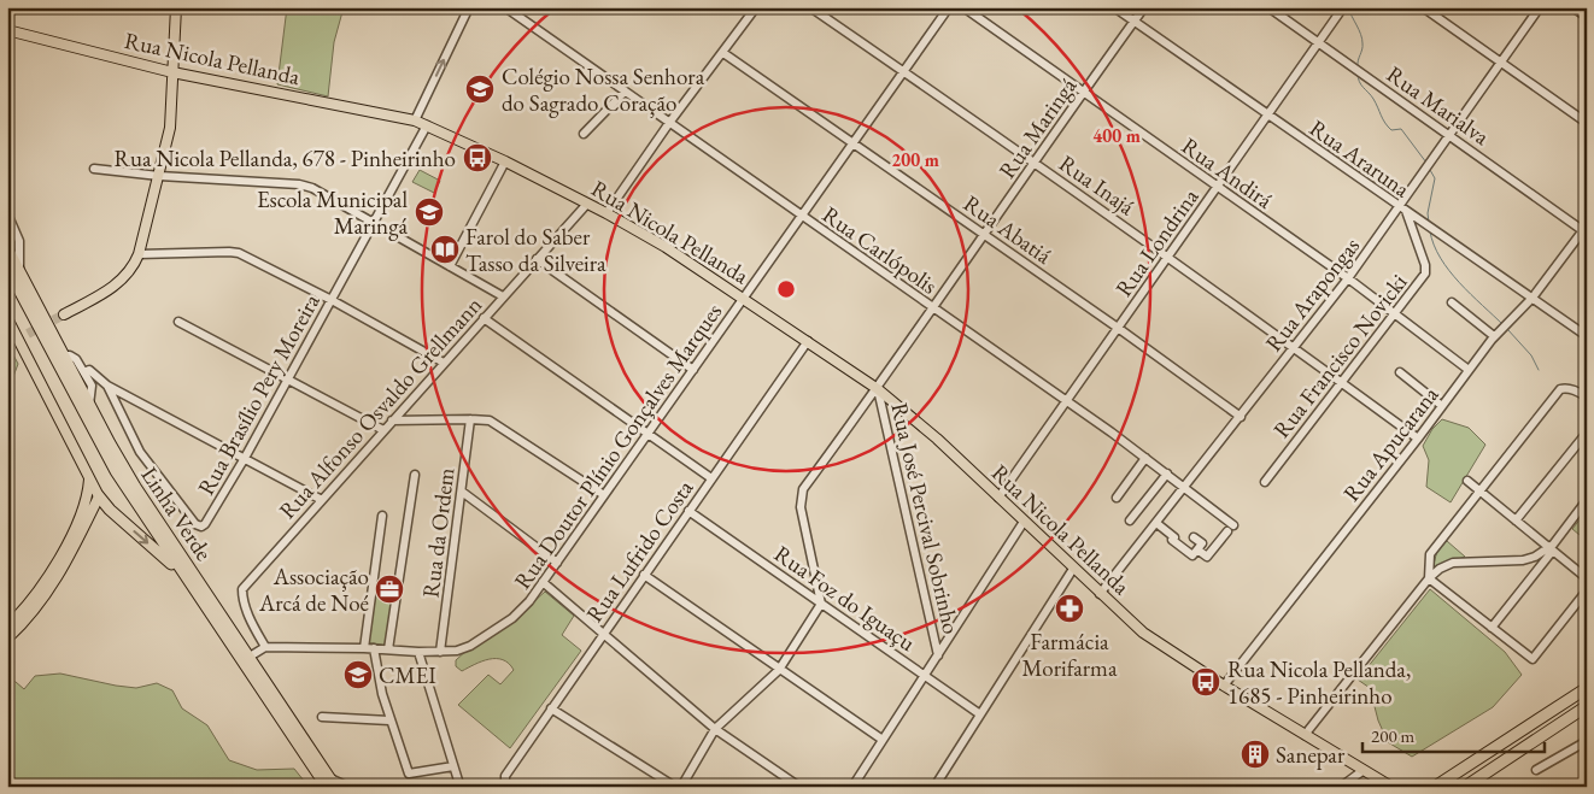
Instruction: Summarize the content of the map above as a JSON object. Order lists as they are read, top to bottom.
{
  "streets": {
    "highway": ["Linha Verde"],
    "main road": ["Rua Nicola Pellanda"],
    "street": [
      "Rua Marialva",
      "Rua Maringá",
      "Rua Araruna",
      "Rua Andirá",
      "Rua Inajá",
      "Rua Abatiá",
      "Rua Londrina",
      "Rua Carlópolis",
      "Rua Arapongas",
      "Rua Francisco Novicki",
      "Rua Brasílio Pery Moreira",
      "Rua Alfonso Osvaldo Grellmann",
      "Rua Apucarana",
      "Rua Doutor Plínio Gonçalves Marques",
      "Rua José Percival Sobrinho",
      "Rua da Ordem",
      "Rua Lufrido Costa",
      "Rua Foz do Iguaçu"
    ]
  },
  "crossings": [
    ["Rua Nicola Pellanda", "Rua Maringá"],
    ["Rua Nicola Pellanda", "Rua Londrina"],
    ["Rua Nicola Pellanda", "Rua Arapongas"],
    ["Rua Nicola Pellanda", "Rua Brasílio Pery Moreira"],
    ["Rua Nicola Pellanda", "Rua Alfonso Osvaldo Grellmann"],
    ["Rua Nicola Pellanda", "Rua Apucarana"],
    ["Rua Nicola Pellanda", "Rua Doutor Plínio Gonçalves Marques"],
    ["Rua Nicola Pellanda", "Rua José Percival Sobrinho"],
    ["Rua Nicola Pellanda", "Rua Lufrido Costa"],
    ["Rua Marialva", "Rua Londrina"],
    ["Rua Marialva", "Rua Arapongas"],
    ["Rua Marialva", "Rua Apucarana"],
    ["Rua Maringá", "Rua Araruna"],
    ["Rua Maringá", "Rua Andirá"],
    ["Rua Maringá", "Rua Inajá"],
    ["Rua Maringá", "Rua Abatiá"],
    ["Rua Maringá", "Rua Carlópolis"],
    ["Rua Maringá", "Rua José Percival Sobrinho"],
    ["Rua Maringá", "Rua Foz do Iguaçu"],
    ["Rua Araruna", "Rua Londrina"],
    ["Rua Araruna", "Rua Arapongas"],
    ["Rua Araruna", "Rua Francisco Novicki"],
    ["Rua Araruna", "Rua Apucarana"],
    ["Rua Andirá", "Rua Londrina"],
    ["Rua Andirá", "Rua Arapongas"],
    ["Rua Andirá", "Rua Francisco Novicki"],
    ["Rua Andirá", "Rua Apucarana"],
    ["Rua Inajá", "Rua Londrina"],
    ["Rua Inajá", "Rua Arapongas"],
    ["Rua Inajá", "Rua Francisco Novicki"],
    ["Rua Inajá", "Rua Apucarana"],
    ["Rua Inajá", "Rua Doutor Plínio Gonçalves Marques"],
    ["Rua Abatiá", "Rua Londrina"],
    ["Rua Abatiá", "Rua Arapongas"],
    ["Rua Abatiá", "Rua Doutor Plínio Gonçalves Marques"],
    ["Rua Londrina", "Rua Carlópolis"],
    ["Rua Carlópolis", "Rua Arapongas"],
    ["Rua Carlópolis", "Rua Doutor Plínio Gonçalves Marques"],
    ["Rua Arapongas", "Rua Francisco Novicki"],
    ["Rua Alfonso Osvaldo Grellmann", "Rua Doutor Plínio Gonçalves Marques"],
    ["Rua Doutor Plínio Gonçalves Marques", "Rua da Ordem"],
    ["Rua Lufrido Costa", "Rua Foz do Iguaçu"]
  ],
  "places": {
    "school or university": ["Colégio Nossa Senhora do Sagrado Coração", "Escola Municipal Maringá", "CMEI"],
    "bus stop": ["Rua Nicola Pellanda, 678 - Pinheirinho", "Rua Nicola Pellanda, 1685 - Pinheirinho"],
    "library": ["Farol do Saber Tasso da Silveira"],
    "office": ["Associação Arcá de Noé"],
    "pharmacy": ["Farmácia Morifarma"],
    "building": ["Sanepar"]
  },
  "scale_bar": "200 m",
  "rings": ["400 m", "200 m"]
}
